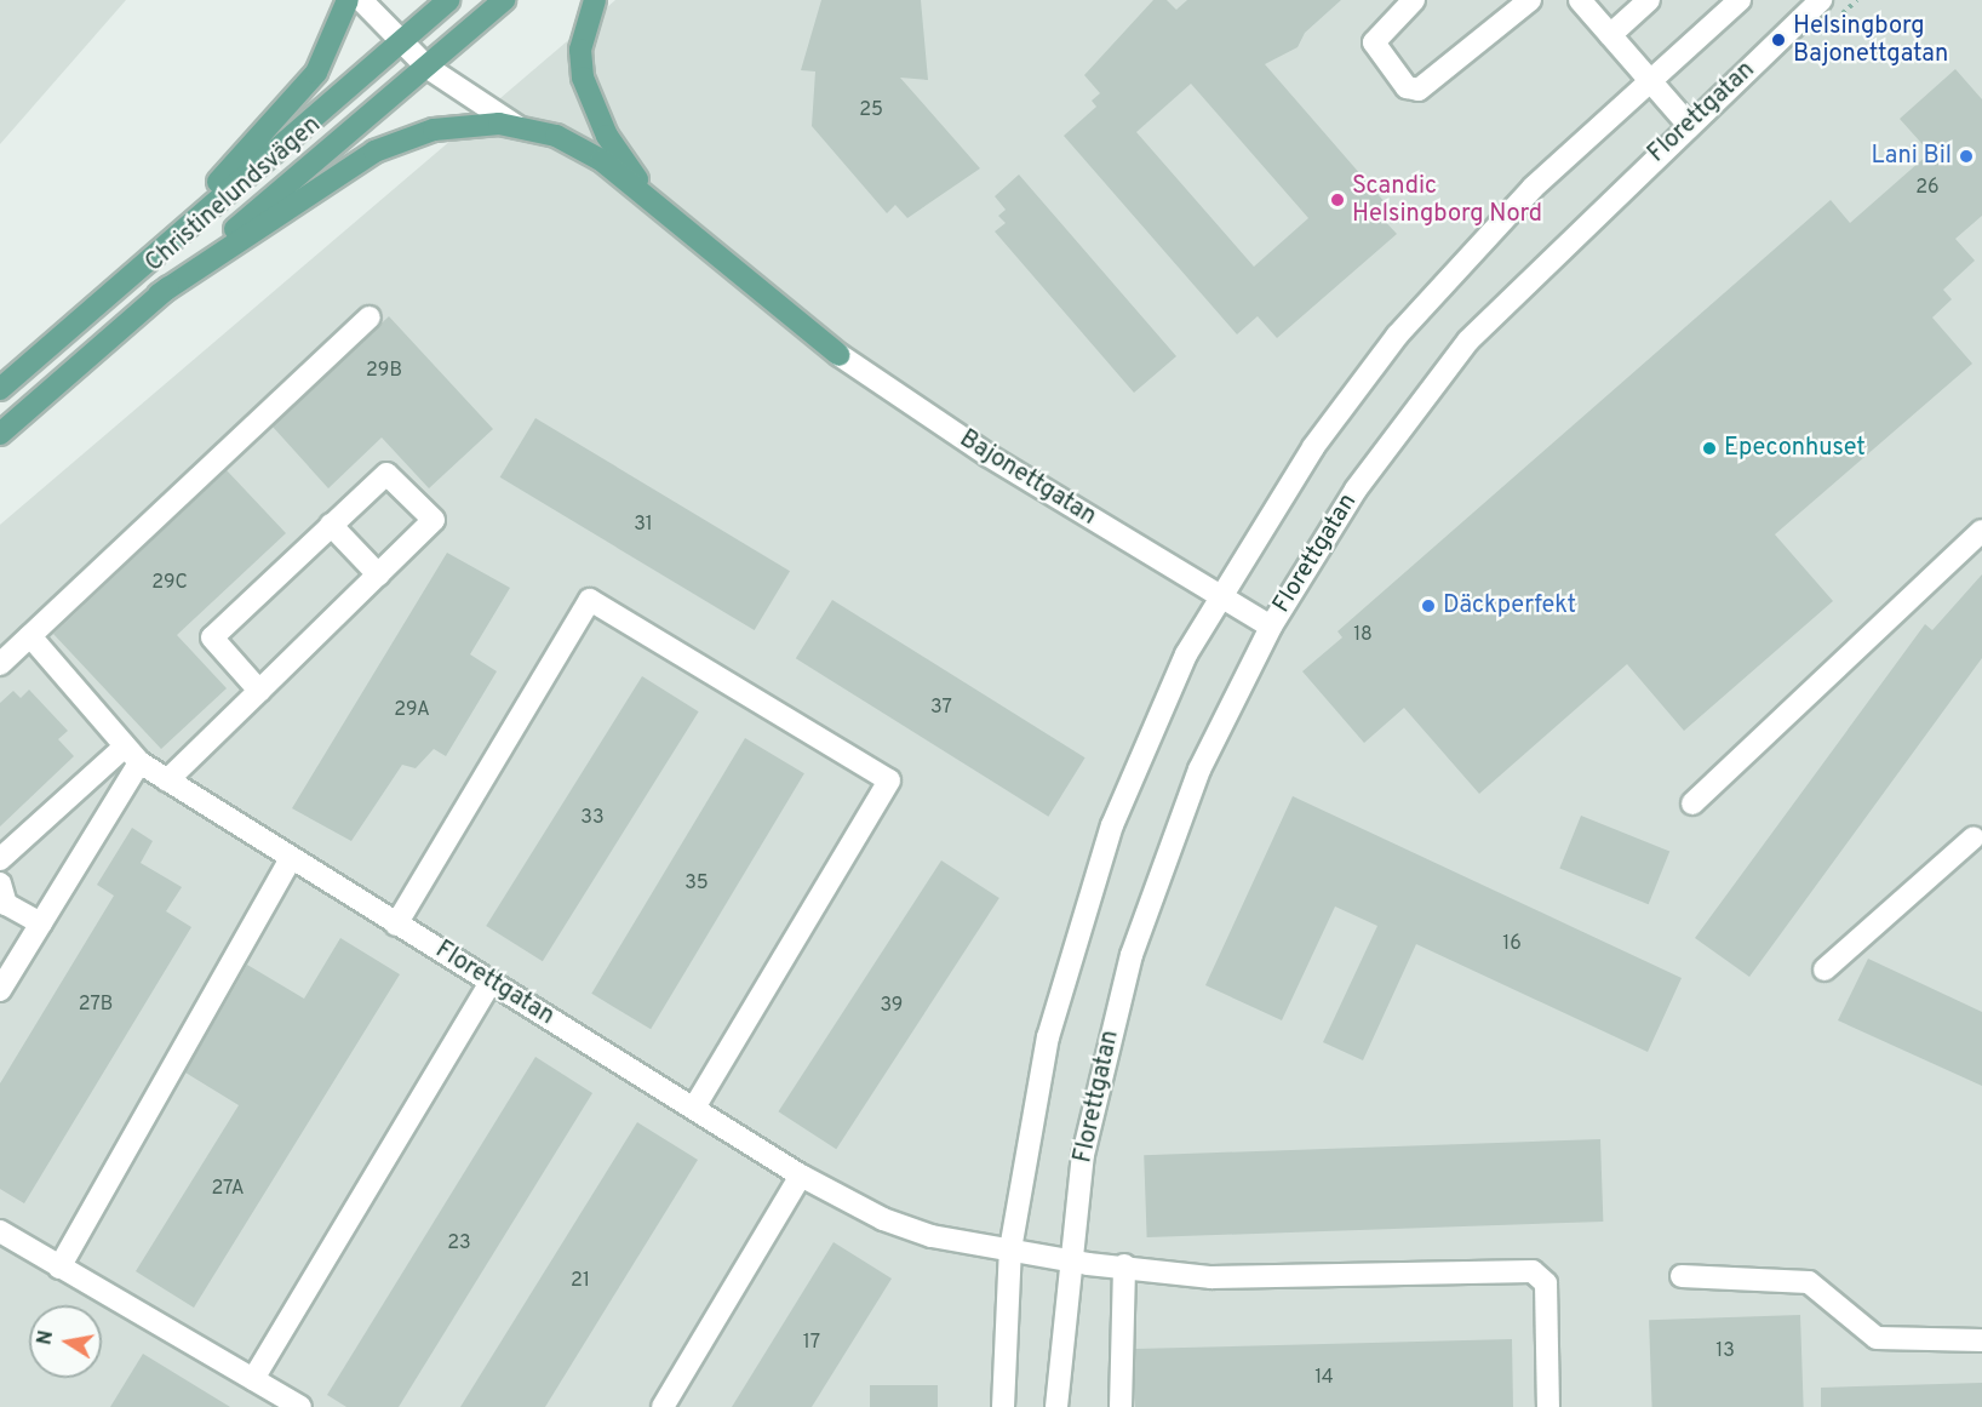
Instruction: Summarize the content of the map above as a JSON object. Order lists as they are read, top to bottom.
{
  "streets": {
    "main road": ["Christinelundsvägen"],
    "street": ["Florettgatan", "Bajonettgatan"]
  },
  "crossings": [
    ["Florettgatan", "Bajonettgatan"]
  ],
  "places": [
    "Helsingborg Bajonettgatan",
    "Lani Bil",
    "Scandic Helsingborg Nord",
    "Epeconhuset",
    "Däckperfekt"
  ],
  "house_numbers": [
    "25",
    "26",
    "29B",
    "31",
    "29C",
    "18",
    "37",
    "29A",
    "33",
    "35",
    "16",
    "27B",
    "39",
    "27A",
    "23",
    "21",
    "17",
    "13",
    "14"
  ],
  "north": "left"
}
